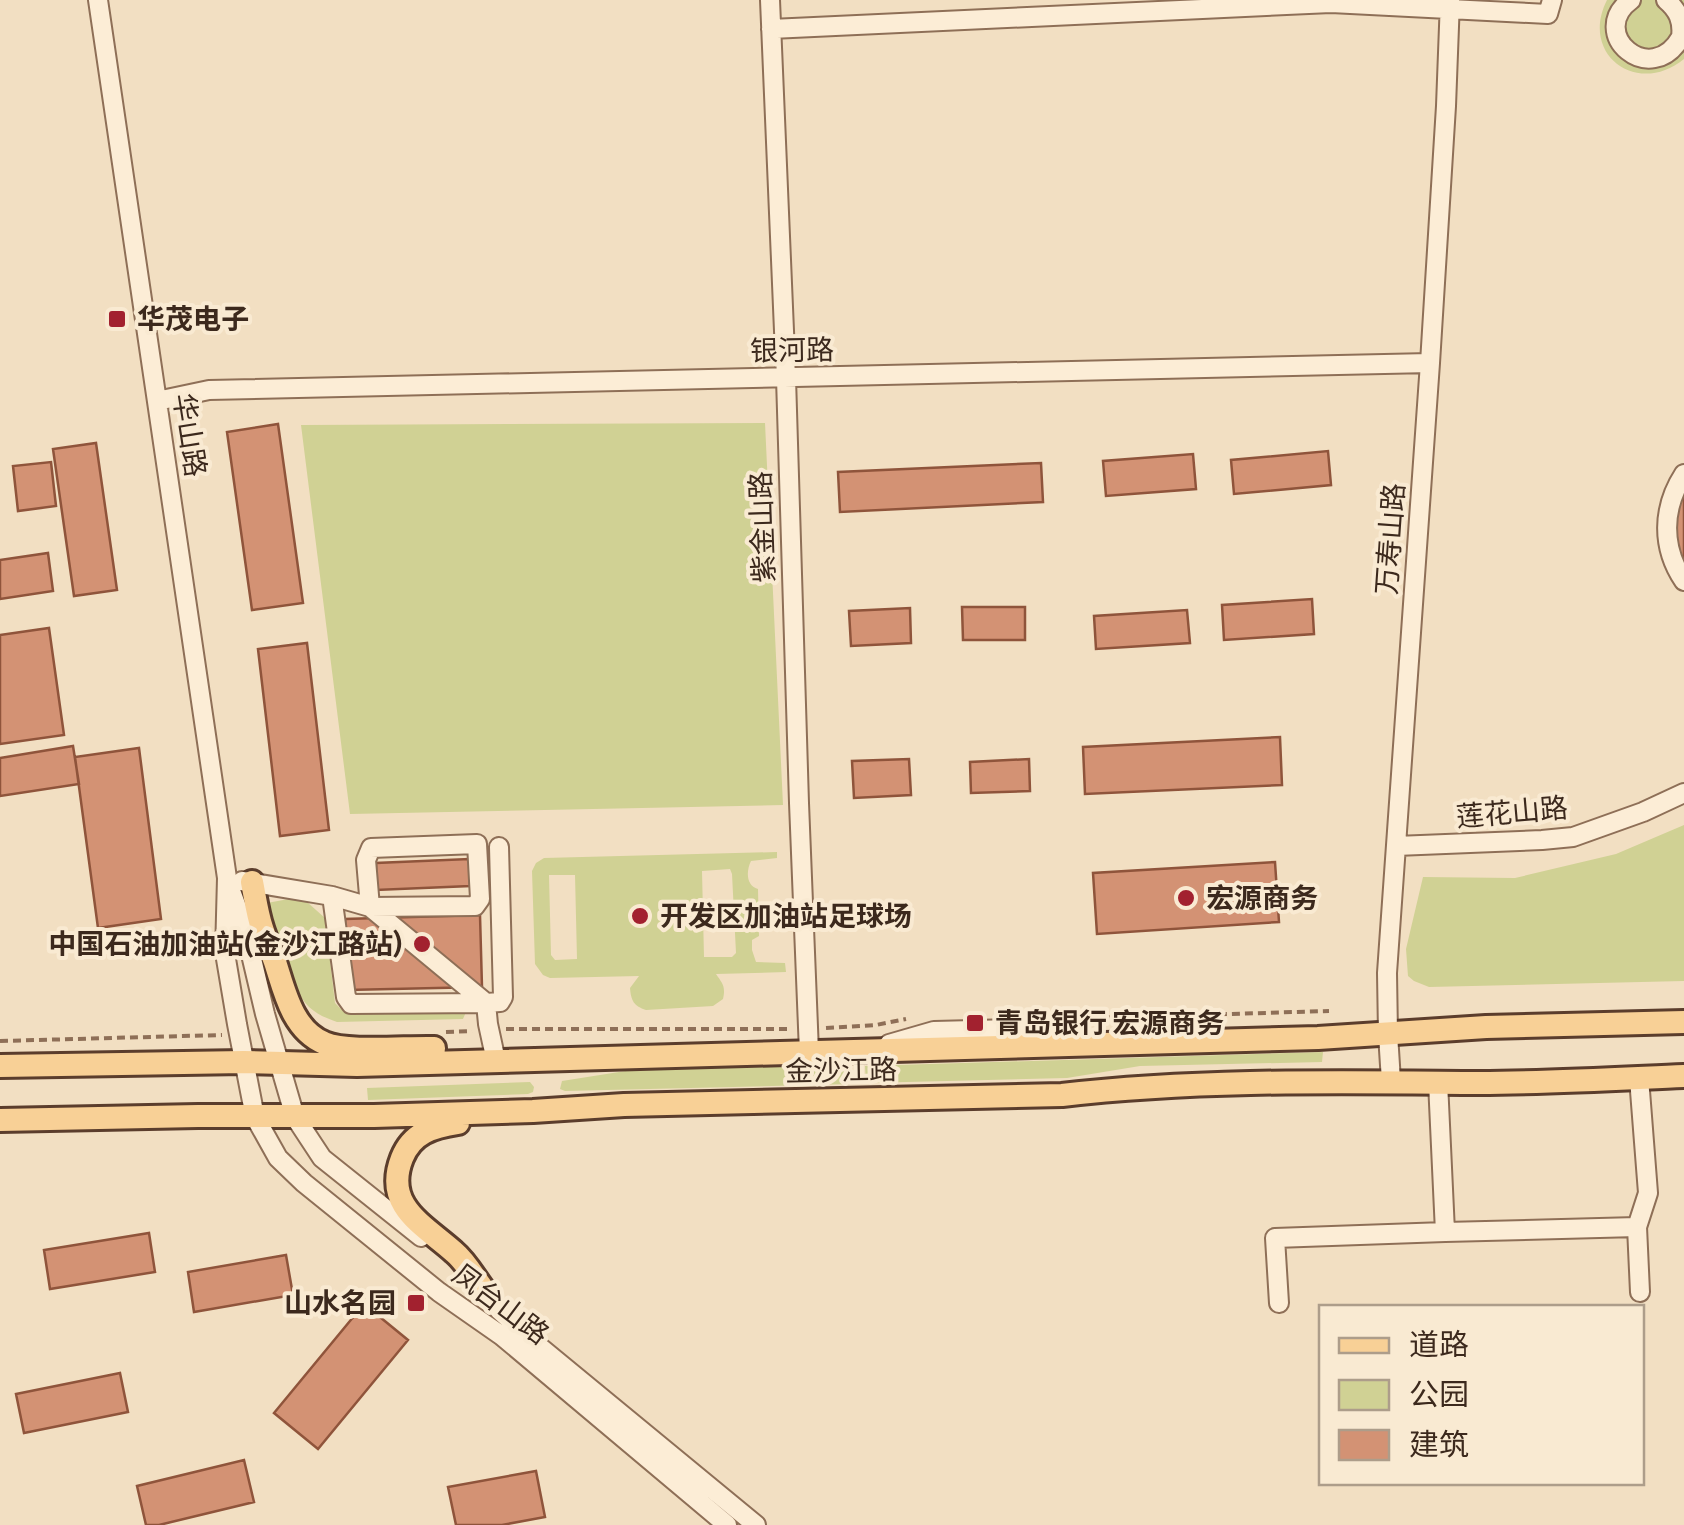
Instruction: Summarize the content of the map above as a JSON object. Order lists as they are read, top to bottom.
{
  "streets": {
    "main road": ["金沙江路"],
    "street": [
      "银河路",
      "华山路",
      "紫金山路",
      "万寿山路",
      "莲花山路",
      "凤台山路"
    ]
  },
  "crossings": [
    ["银河路", "华山路"],
    ["银河路", "紫金山路"],
    ["银河路", "万寿山路"],
    ["华山路", "凤台山路"],
    ["紫金山路", "金沙江路"],
    ["万寿山路", "莲花山路"],
    ["万寿山路", "金沙江路"],
    ["金沙江路", "凤台山路"]
  ],
  "places": {
    "transit": ["华茂电子", "青岛银行 宏源商务", "山水名园"],
    "other": ["宏源商务", "开发区加油站足球场", "中国石油加油站(金沙江路站)"]
  },
  "legend": ["道路", "公园", "建筑"]
}
